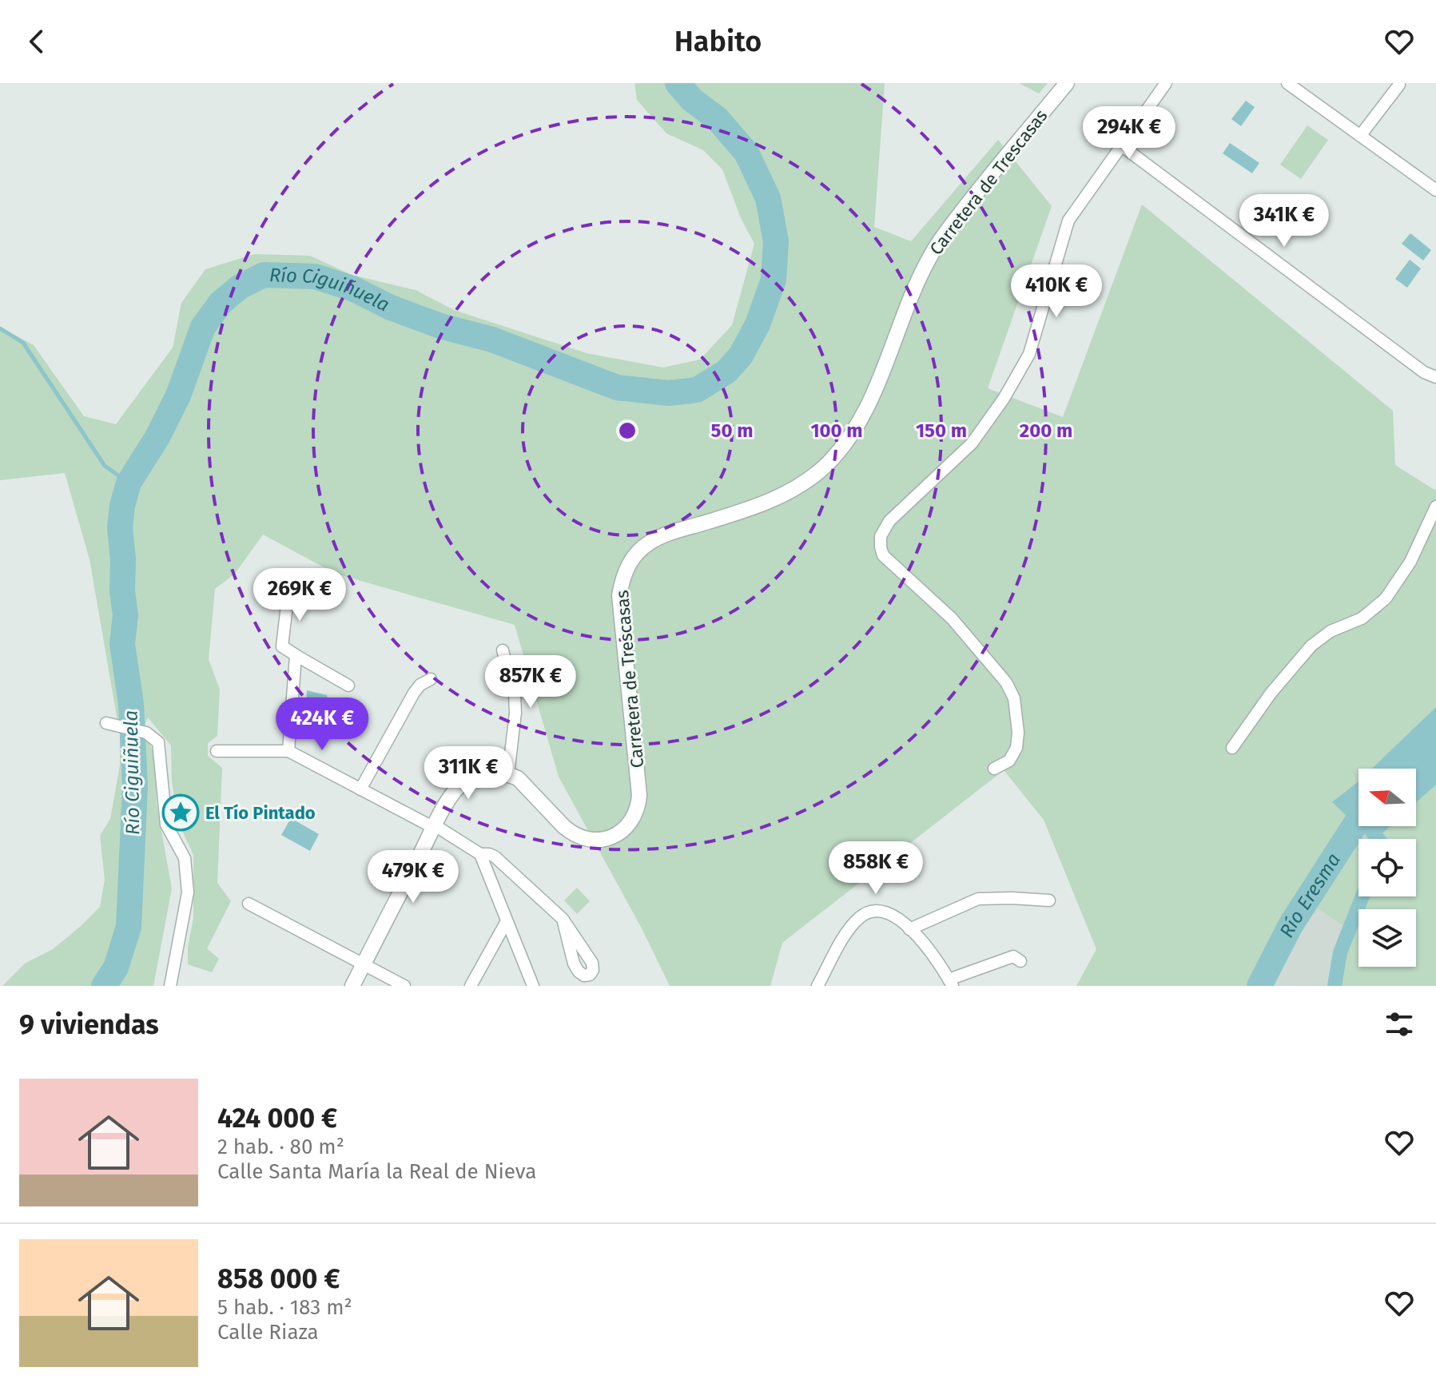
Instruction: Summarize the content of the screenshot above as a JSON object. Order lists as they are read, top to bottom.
{
  "streets": {
    "street": ["Carretera de Trescasas"]
  },
  "water": ["Río Ciguiñuela", "Río Eresma"],
  "places": {
    "place": ["El Tío Pintado"]
  },
  "north": "left",
  "page": {
    "header": "Habito",
    "price": [
      "294K €",
      "341K €",
      "410K €",
      "269K €",
      "857K €",
      "424K €",
      "311K €",
      "858K €",
      "479K €"
    ],
    "heading": "9 viviendas",
    "list": [
      {
        "name": "424 000 €",
        "note": "2 hab. · 80 m² · Calle Santa María la Real de Nieva"
      },
      {
        "name": "858 000 €",
        "note": "5 hab. · 183 m² · Calle Riaza"
      }
    ]
  },
  "rings": [
    "50 m",
    "100 m",
    "150 m",
    "200 m"
  ]
}
